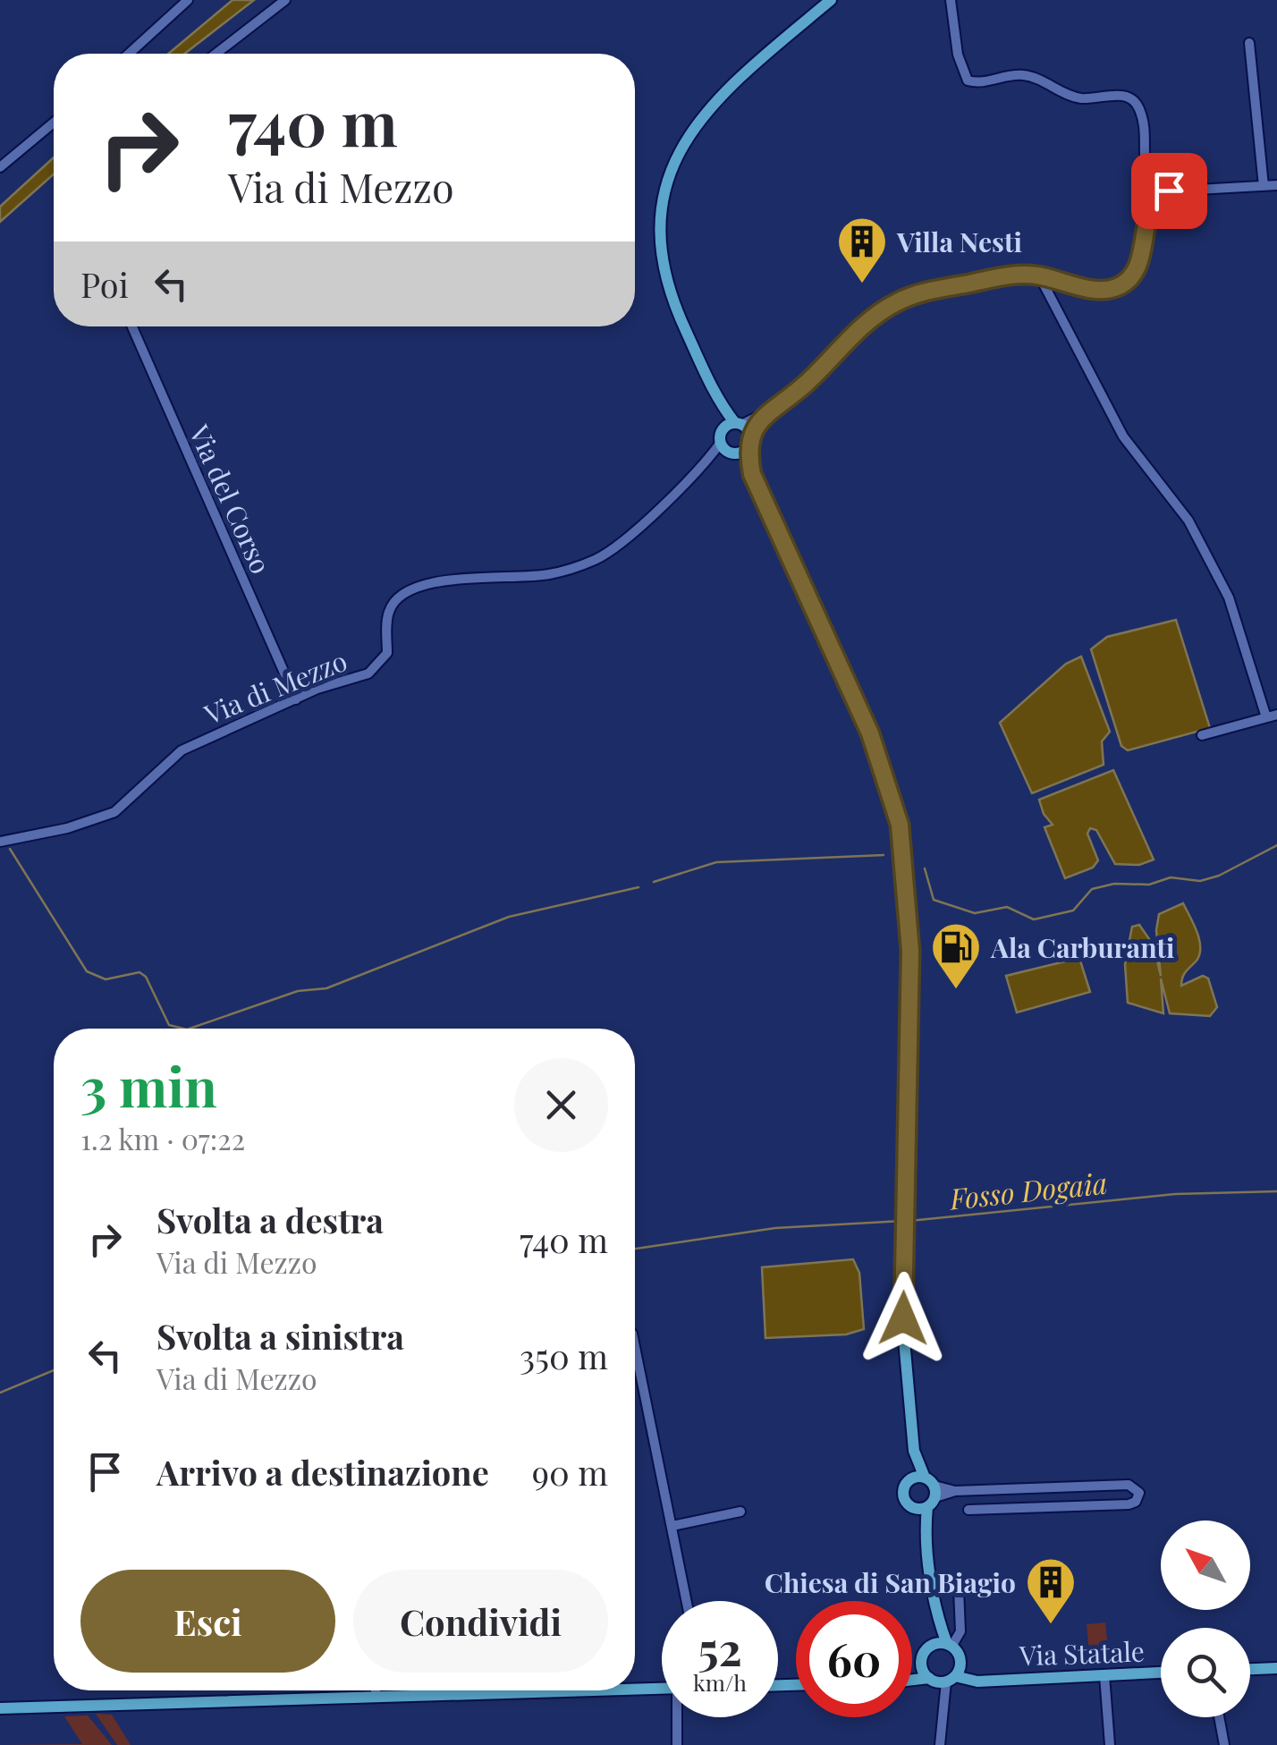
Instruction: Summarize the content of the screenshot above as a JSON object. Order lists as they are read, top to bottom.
{
  "streets": {
    "main road": ["Via Statale"],
    "street": ["Via del Corso", "Via di Mezzo"]
  },
  "crossings": [
    ["Via del Corso", "Via di Mezzo"]
  ],
  "water": ["Fosso Dogaia"],
  "places": {
    "building": ["Villa Nesti", "Chiesa di San Biagio"],
    "fuel station": ["Ala Carburanti"]
  },
  "north": "top left",
  "page": {
    "turn": ["740 m", "Via di Mezzo"],
    "then": "Poi",
    "heading": ["3 min", "1.2 km · 07:22"],
    "list": [
      {
        "name": "Svolta a destra",
        "note": "Via di Mezzo",
        "value": "740 m"
      },
      {
        "name": "Svolta a sinistra",
        "note": "Via di Mezzo",
        "value": "350 m"
      },
      {
        "name": "Arrivo a destinazione",
        "value": "90 m"
      }
    ],
    "buttons": ["Esci", "Condividi"],
    "speed": "52 km/h",
    "limit": "60"
  }
}
